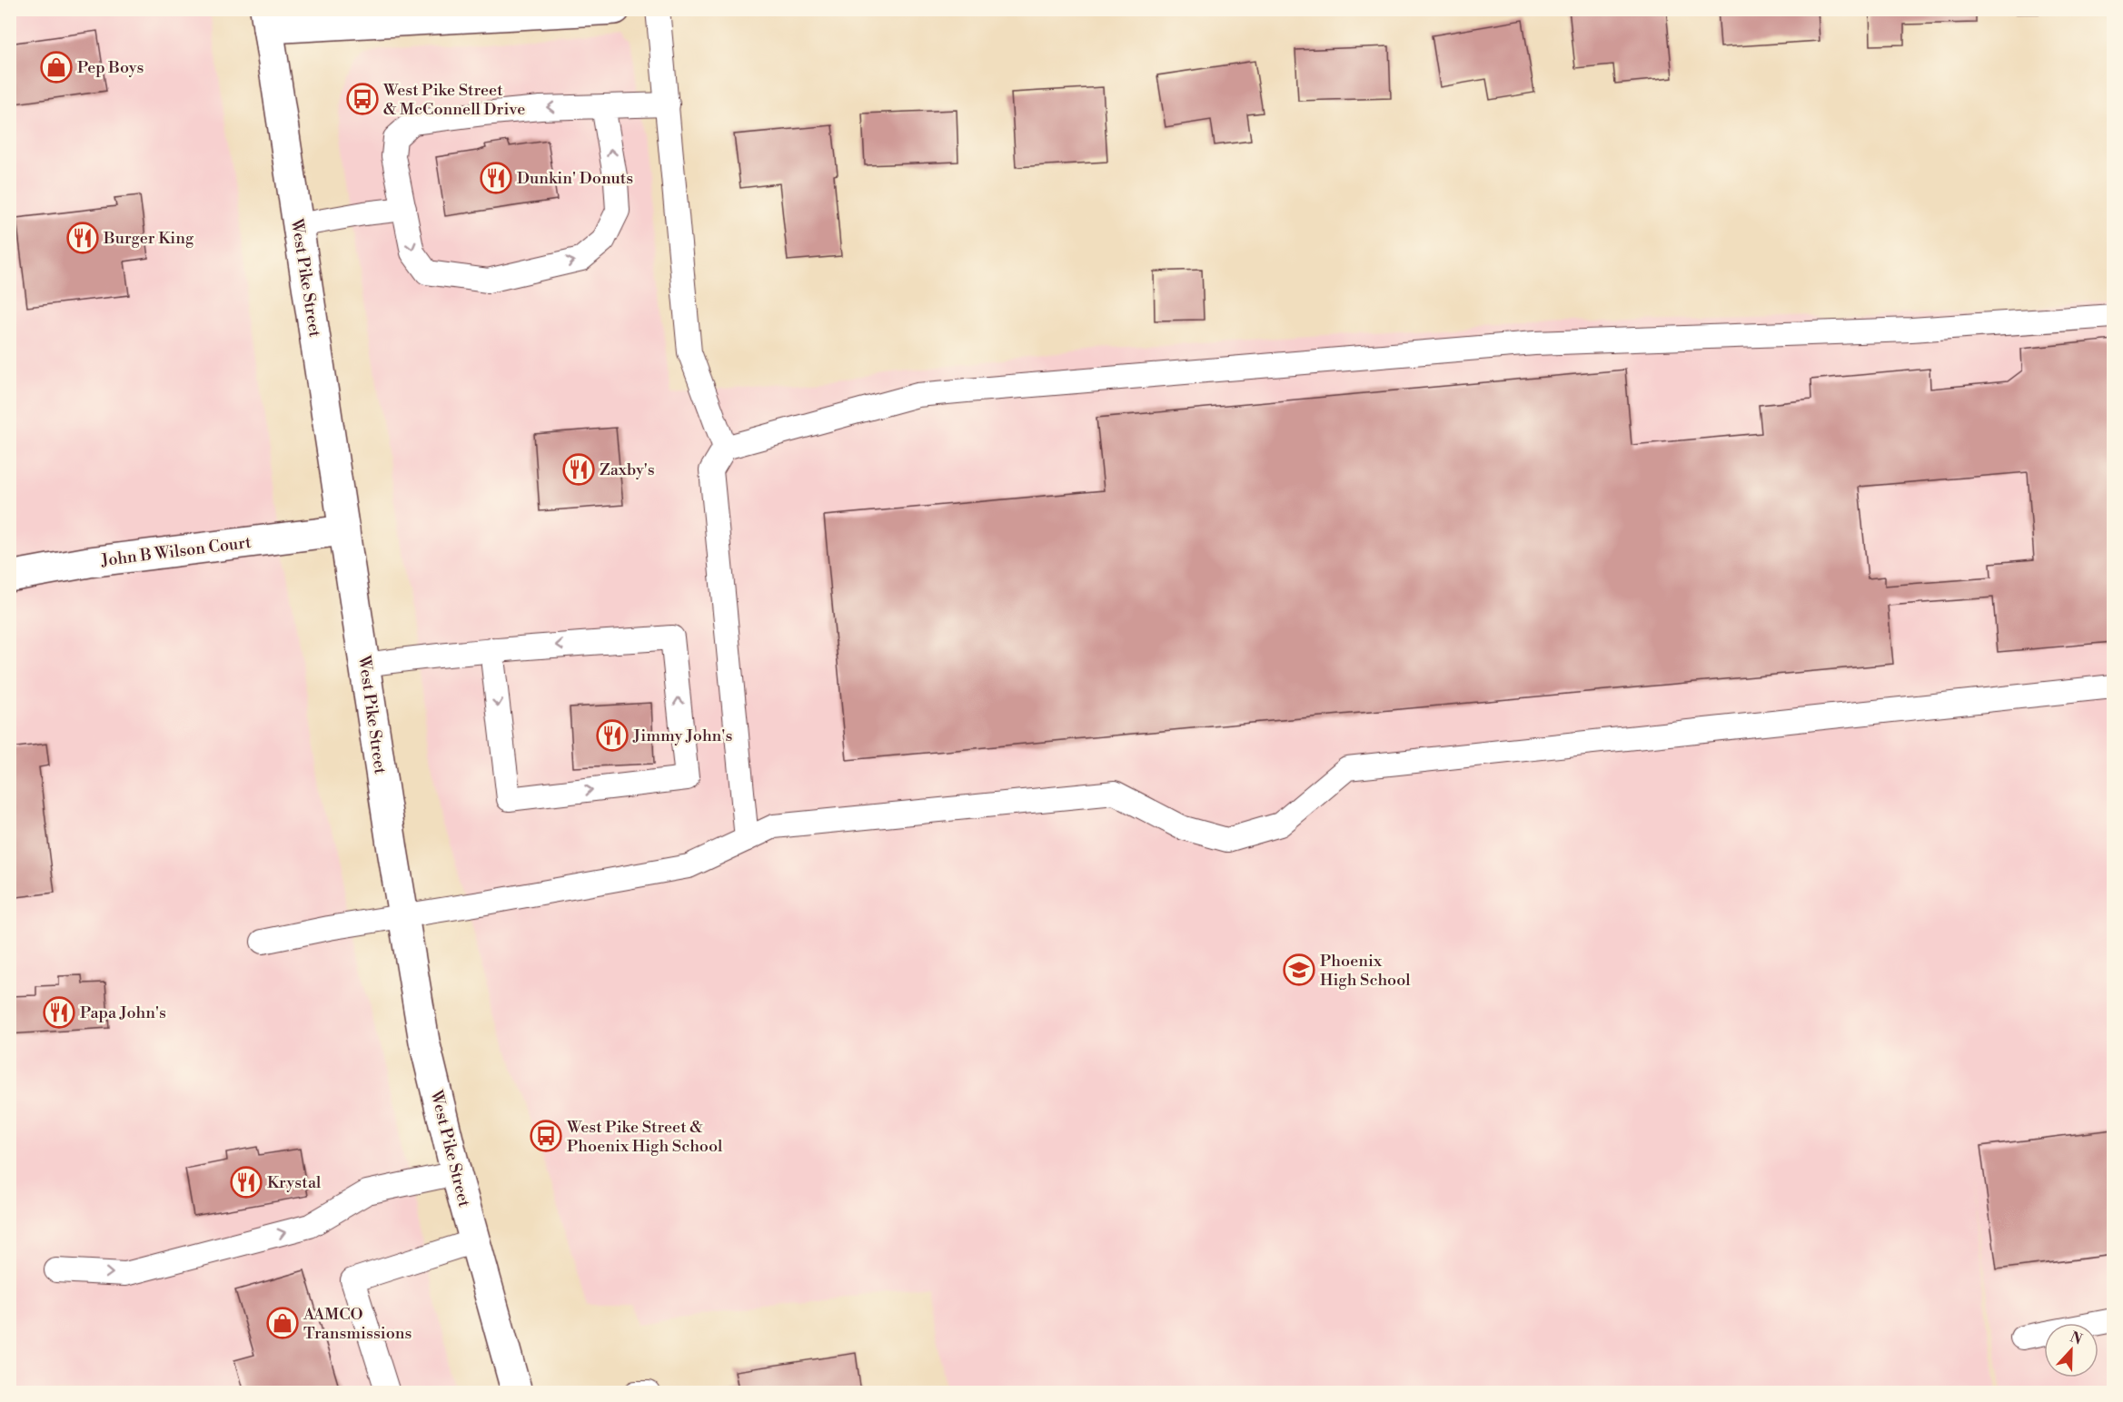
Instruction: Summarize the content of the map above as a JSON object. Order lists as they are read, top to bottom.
{
  "streets": {
    "main road": ["West Pike Street", "John B Wilson Court"]
  },
  "crossings": [
    ["West Pike Street", "John B Wilson Court"]
  ],
  "places": {
    "shop": ["Pep Boys", "AAMCO Transmissions"],
    "bus stop": ["West Pike Street & McConnell Drive", "West Pike Street & Phoenix High School"],
    "restaurant": [
      "Dunkin' Donuts",
      "Burger King",
      "Zaxby's",
      "Jimmy John's",
      "Papa John's",
      "Krystal"
    ],
    "school or university": ["Phoenix High School"]
  },
  "north": "top"
}
